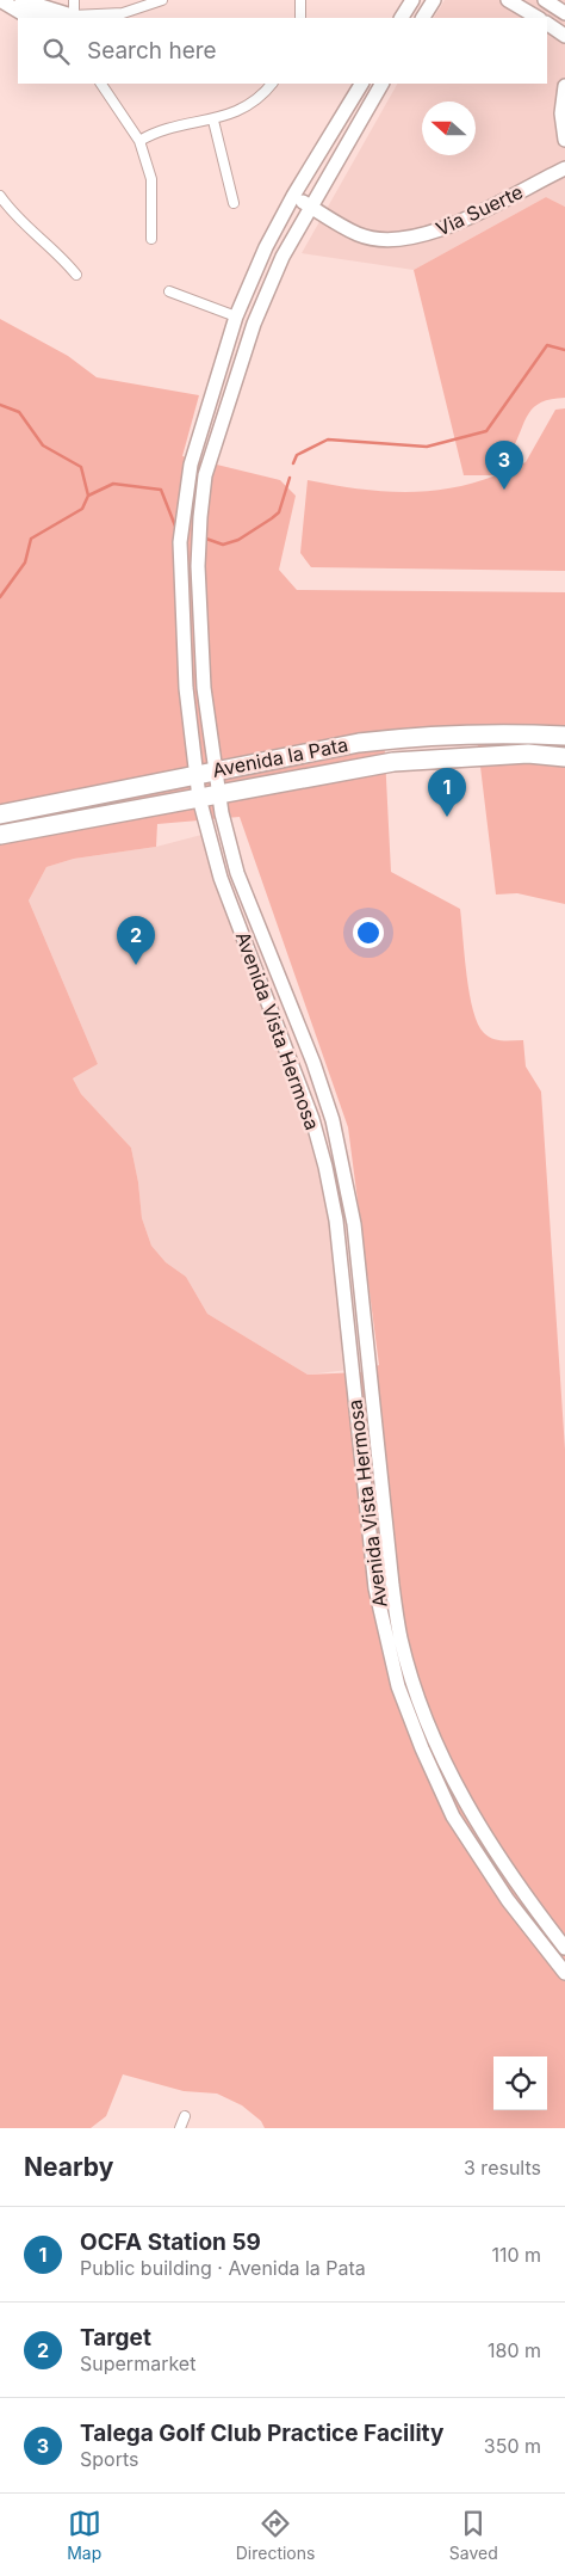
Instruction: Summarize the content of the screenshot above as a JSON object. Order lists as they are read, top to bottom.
{
  "streets": {
    "highway": ["Avenida la Pata"],
    "main road": ["Via Suerte", "Avenida Vista Hermosa"]
  },
  "crossings": [
    ["Via Suerte", "Avenida Vista Hermosa"],
    ["Avenida la Pata", "Avenida Vista Hermosa"]
  ],
  "north": "left",
  "page": {
    "search": "Search here",
    "pins": ["3", "1", "2"],
    "heading": ["Nearby", "3 results"],
    "list": [
      {
        "mark": "1",
        "name": "OCFA Station 59",
        "note": "Public building · Avenida la Pata",
        "value": "110 m"
      },
      {
        "mark": "2",
        "name": "Target",
        "note": "Supermarket",
        "value": "180 m"
      },
      {
        "mark": "3",
        "name": "Talega Golf Club Practice Facility",
        "note": "Sports",
        "value": "350 m"
      }
    ],
    "nav": ["Map", "Directions", "Saved"]
  }
}
